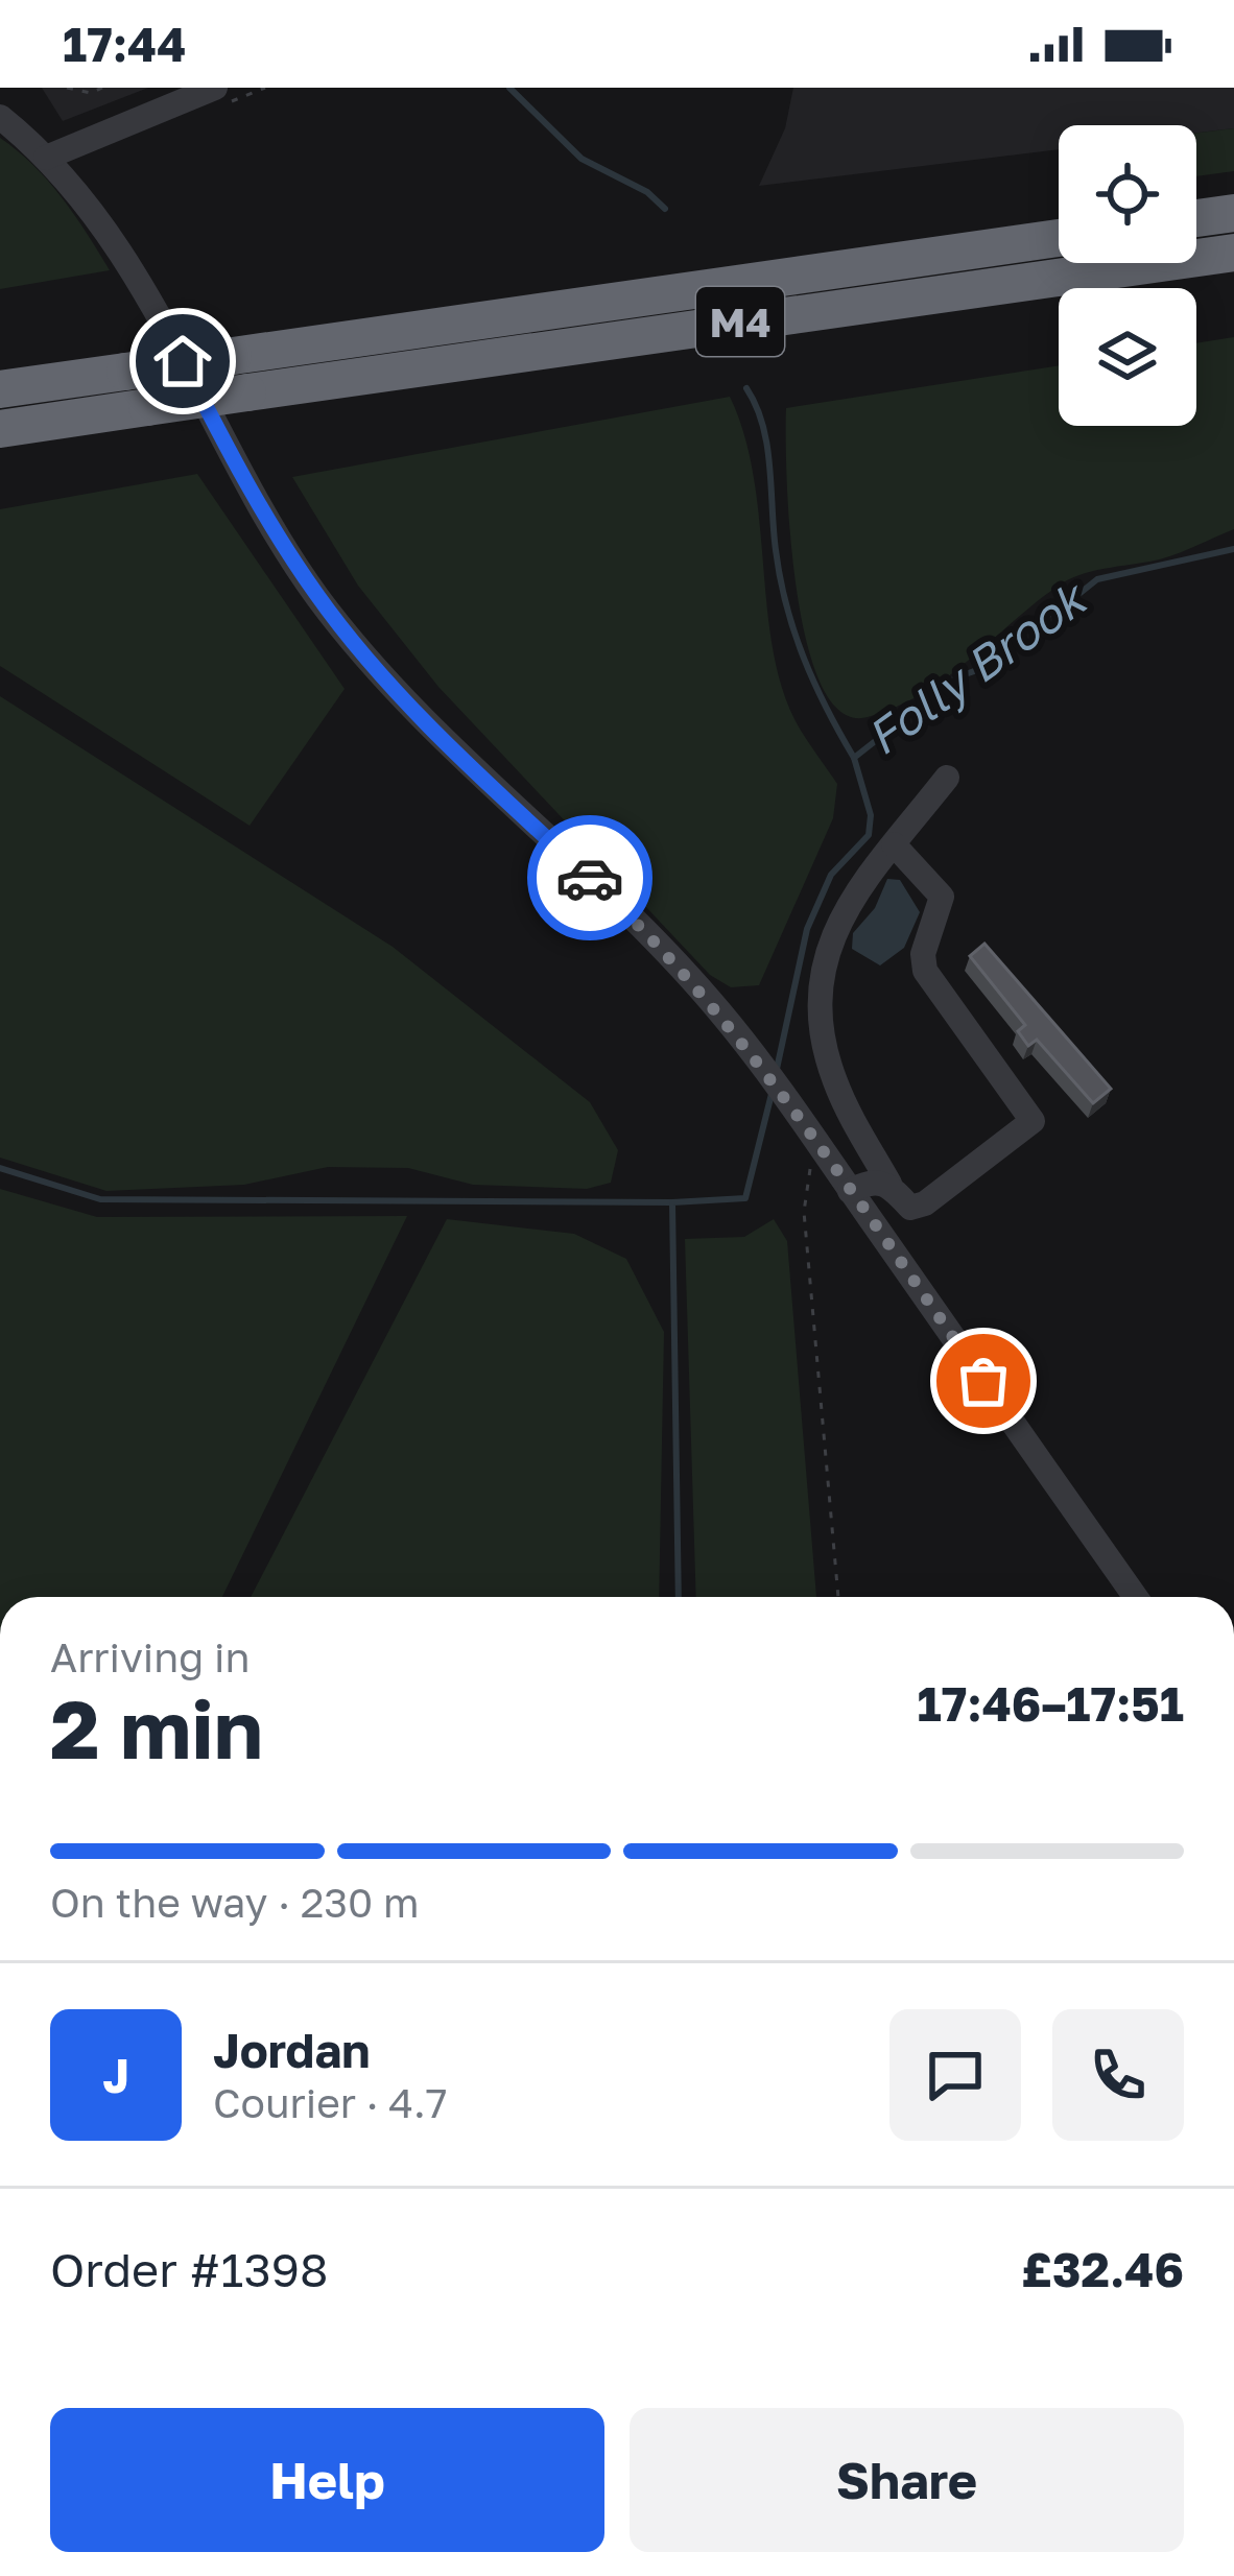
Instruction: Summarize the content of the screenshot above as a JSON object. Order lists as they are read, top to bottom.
{
  "streets": {
    "highway": ["M4"]
  },
  "water": ["Folly Brook"],
  "page": {
    "status": "17:44",
    "heading": ["2 min", "Arriving in", "17:46–17:51"],
    "panel": [
      "Jordan",
      "Courier · 4.7",
      "Order #1398",
      "£32.46"
    ],
    "bar": "On the way · 230 m",
    "round": "J",
    "buttons": ["Help", "Share"]
  }
}
